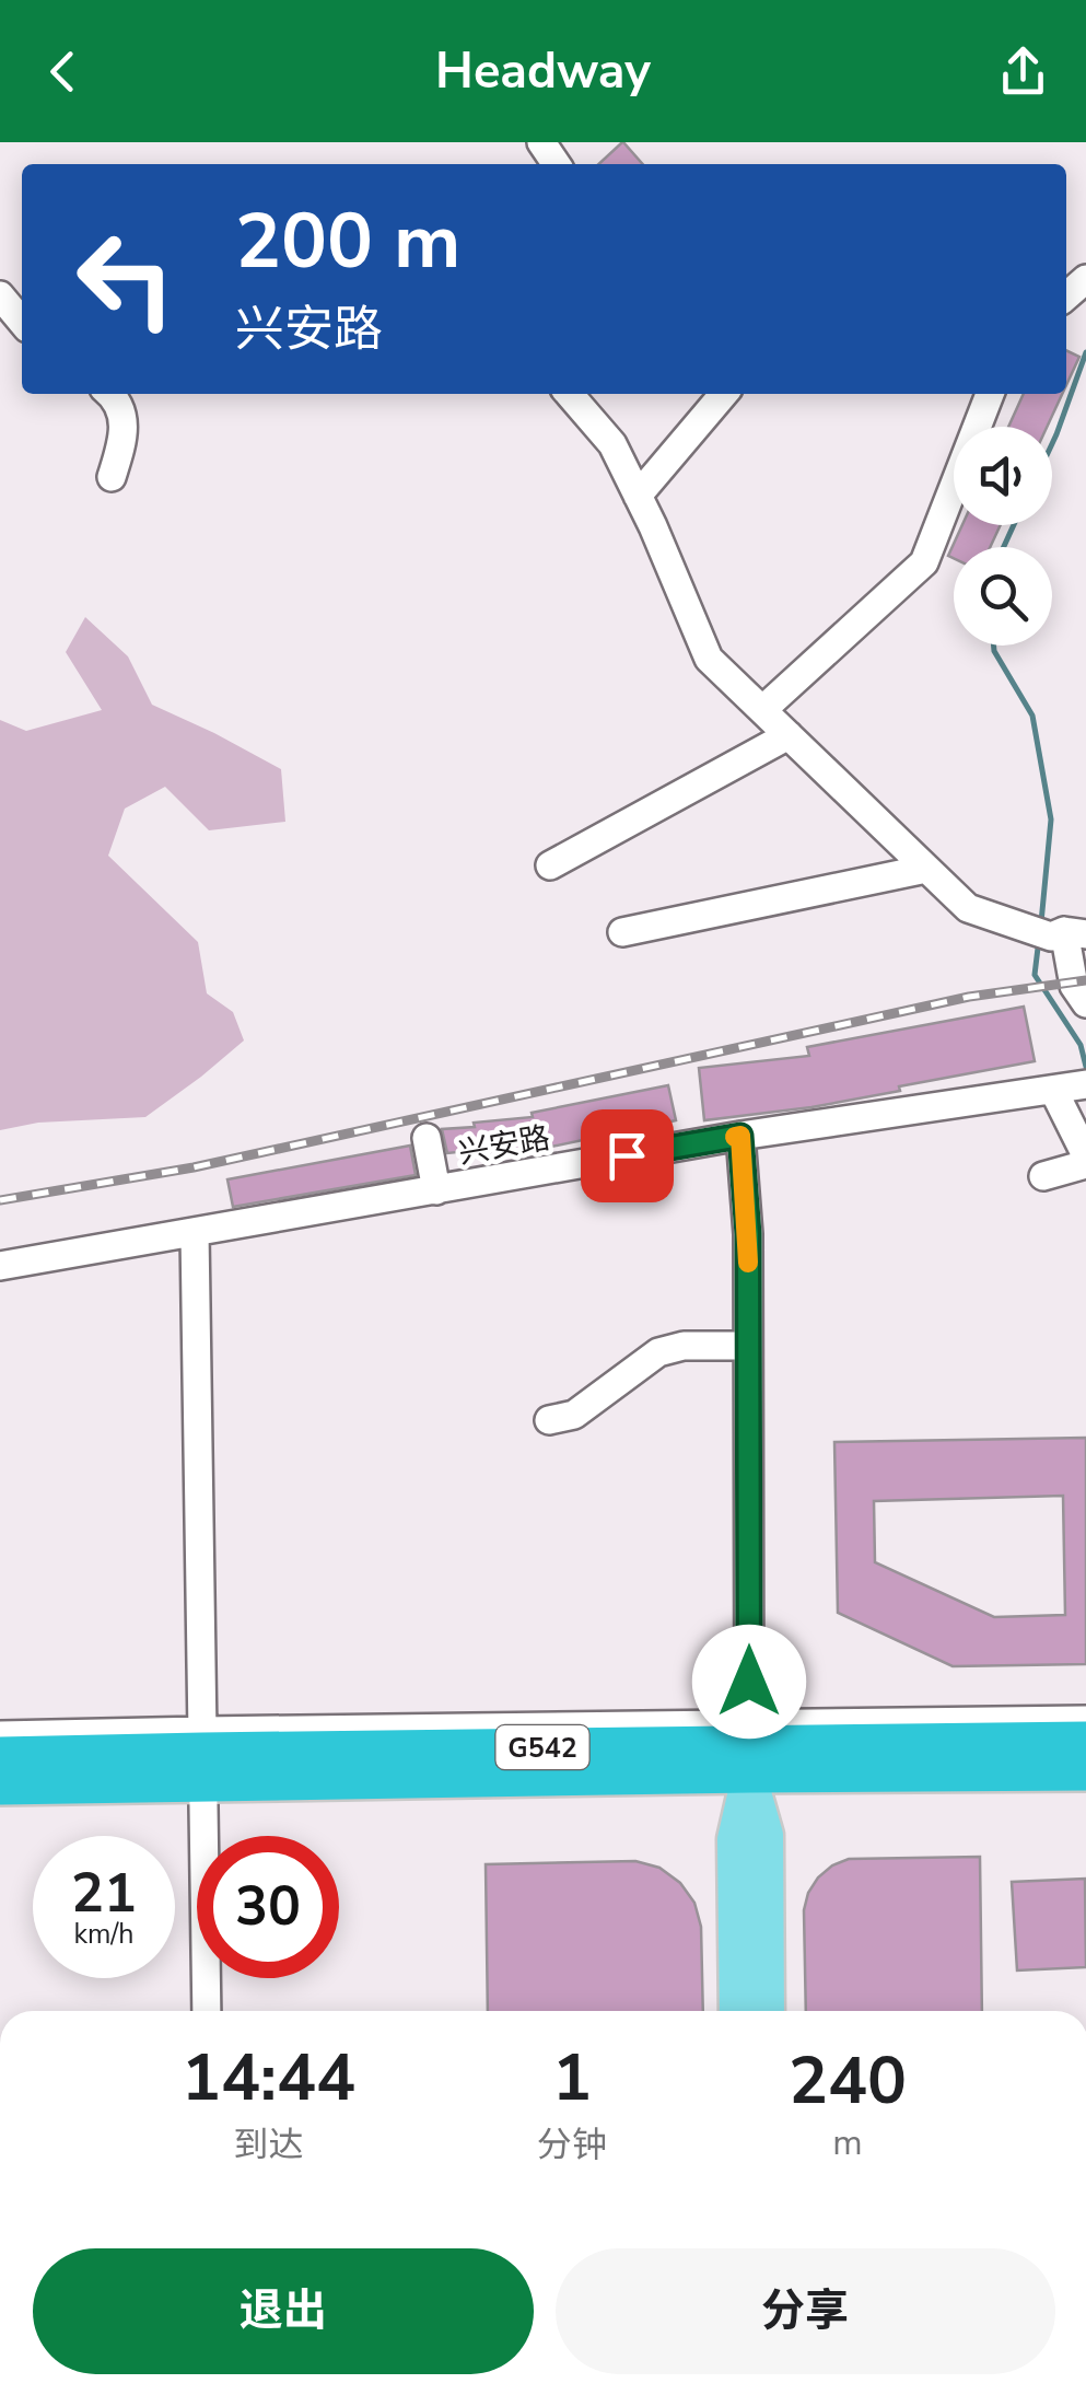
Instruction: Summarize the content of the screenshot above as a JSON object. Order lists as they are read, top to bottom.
{
  "streets": {
    "highway": ["G542"],
    "street": ["兴安路"]
  },
  "page": {
    "header": "Headway",
    "turn": ["200 m", "兴安路"],
    "speed": "21 km/h",
    "limit": "30",
    "eta": [
      "14:44",
      "到达",
      "1",
      "分钟",
      "240",
      "m"
    ],
    "buttons": ["退出", "分享"]
  }
}
